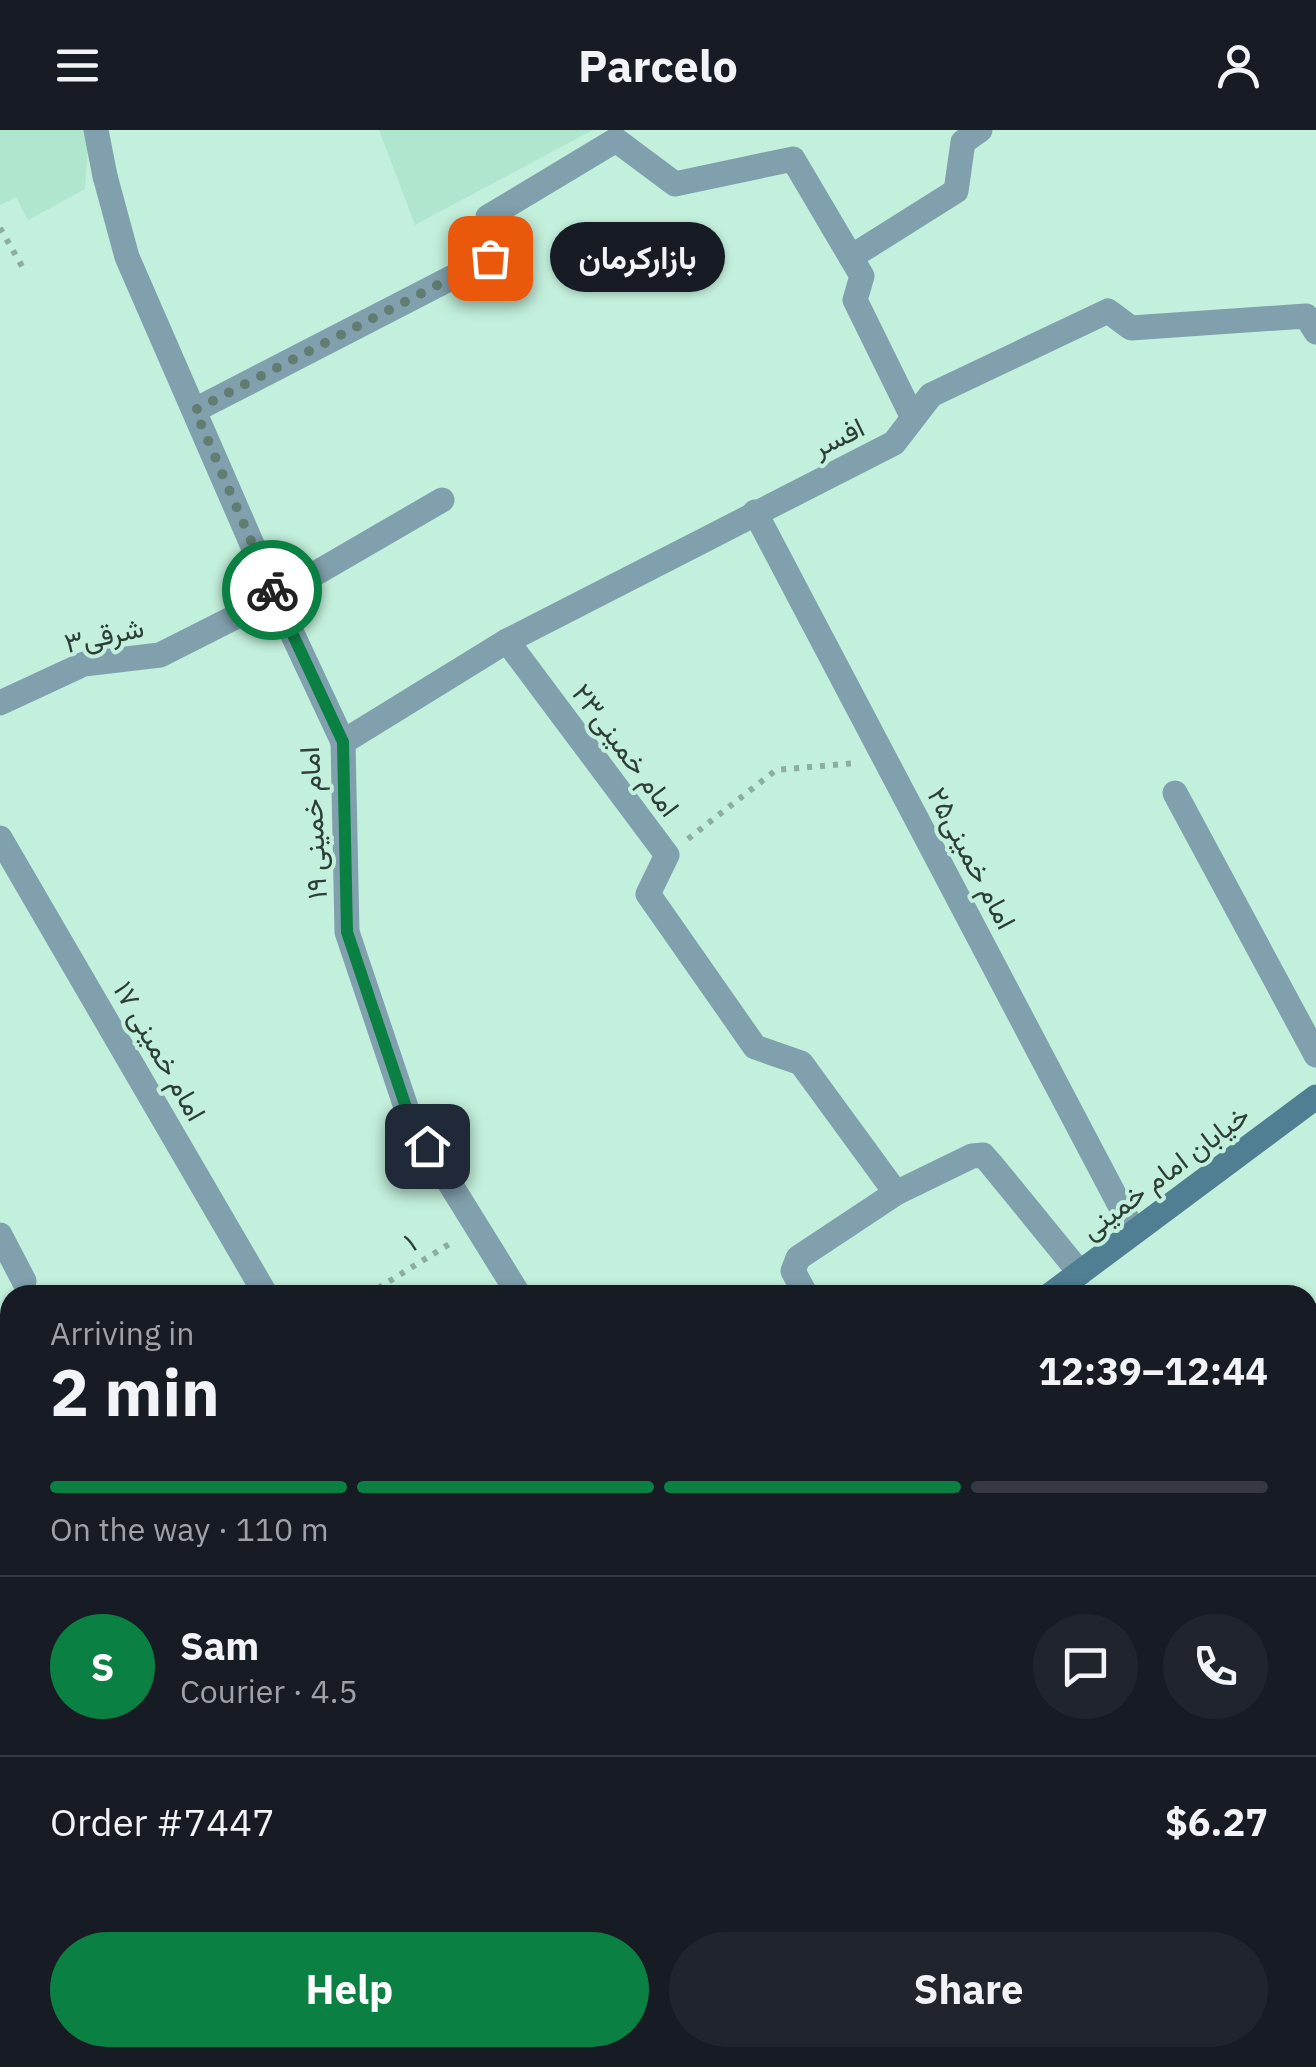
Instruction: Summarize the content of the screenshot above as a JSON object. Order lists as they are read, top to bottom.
{
  "streets": {
    "main road": ["خیابان امام خمینی"],
    "street": [
      "افسر",
      "شرقی۳",
      "امام خمینی۲۳",
      "امام خمینی ۱۹",
      "امام خمینی۲۵",
      "امام خمینی ۱۷"
    ],
    "path": ["۱"]
  },
  "crossings": [
    ["افسر", "امام خمینی۲۳"],
    ["افسر", "امام خمینی ۱۹"],
    ["افسر", "امام خمینی۲۵"],
    ["شرقی۳", "امام خمینی ۱۹"],
    ["امام خمینی ۱۹", "۱"],
    ["امام خمینی۲۵", "خیابان امام خمینی"]
  ],
  "places": ["بازارکرمان"],
  "page": {
    "header": "Parcelo",
    "bubble": "بازارکرمان",
    "heading": ["2 min", "Arriving in", "12:39–12:44"],
    "panel": [
      "Sam",
      "Courier · 4.5",
      "Order #7447",
      "$6.27"
    ],
    "bar": "On the way · 110 m",
    "round": "S",
    "buttons": ["Help", "Share"]
  }
}
